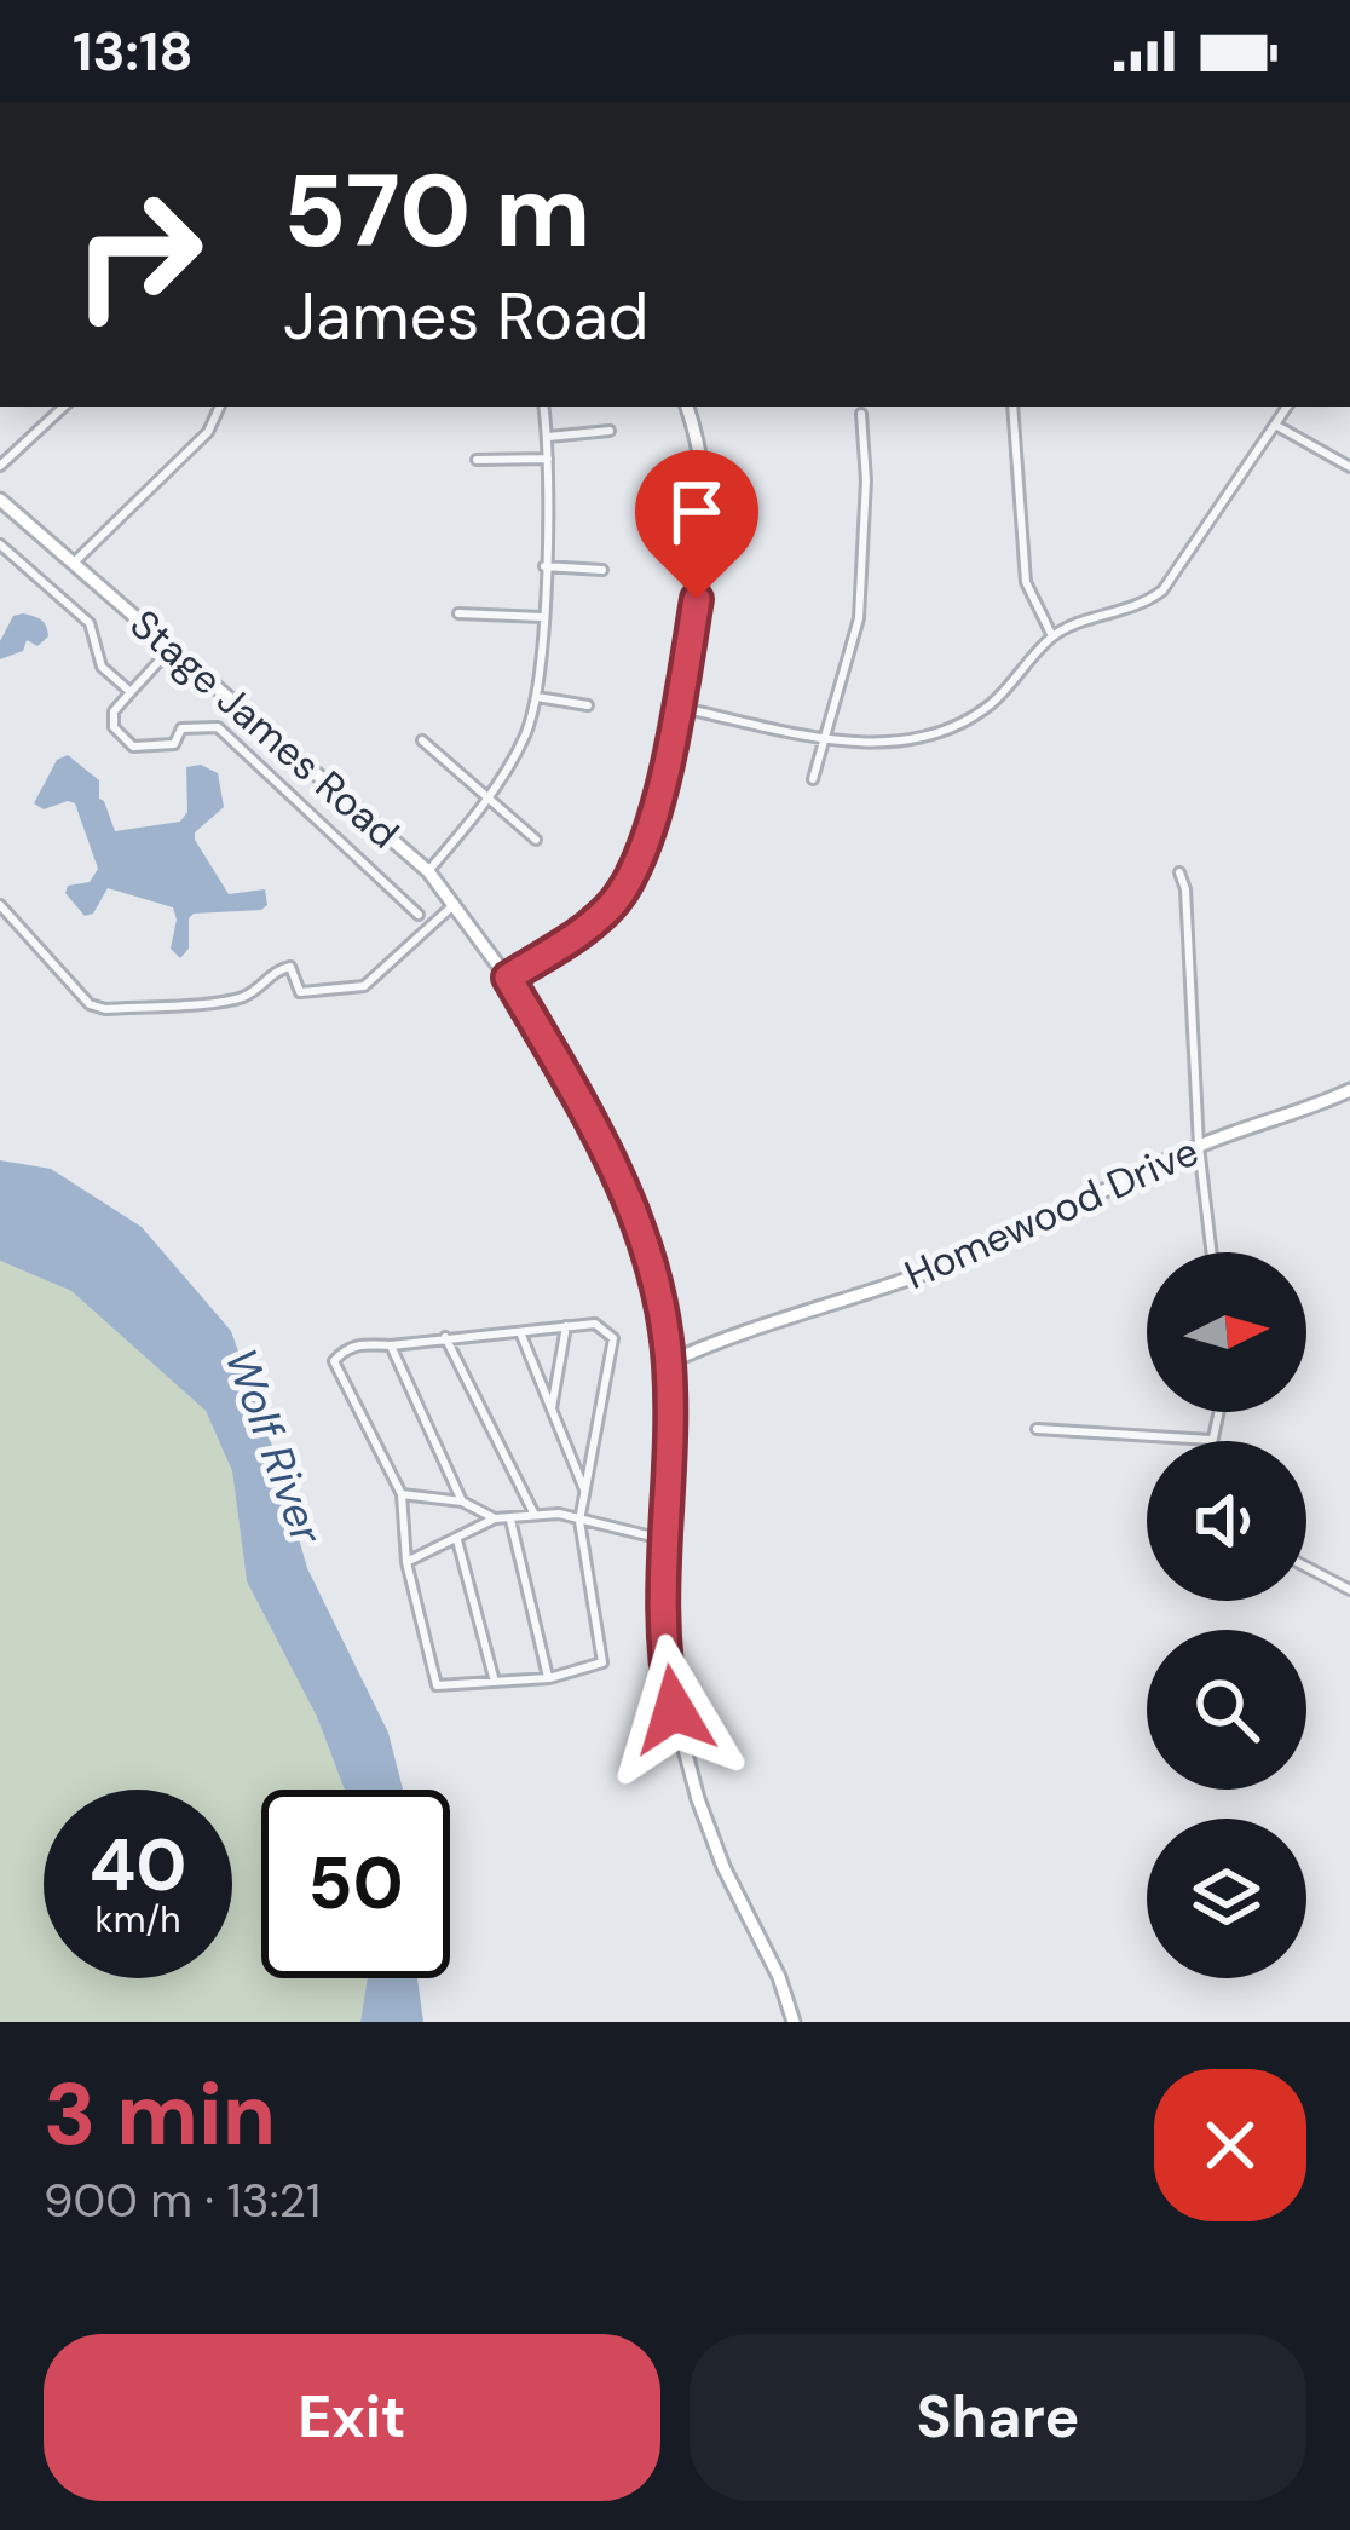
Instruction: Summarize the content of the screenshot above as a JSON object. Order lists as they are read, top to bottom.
{
  "streets": {
    "main road": ["Stage James Road", "Homewood Drive"]
  },
  "crossings": [
    ["Stage James Road", "Homewood Drive"]
  ],
  "water": ["Wolf River"],
  "north": "right",
  "page": {
    "status": "13:18",
    "turn": ["570 m", "James Road"],
    "speed": "40 km/h",
    "limit": "50",
    "heading": ["3 min", "900 m · 13:21"],
    "buttons": ["Exit", "Share"]
  }
}
